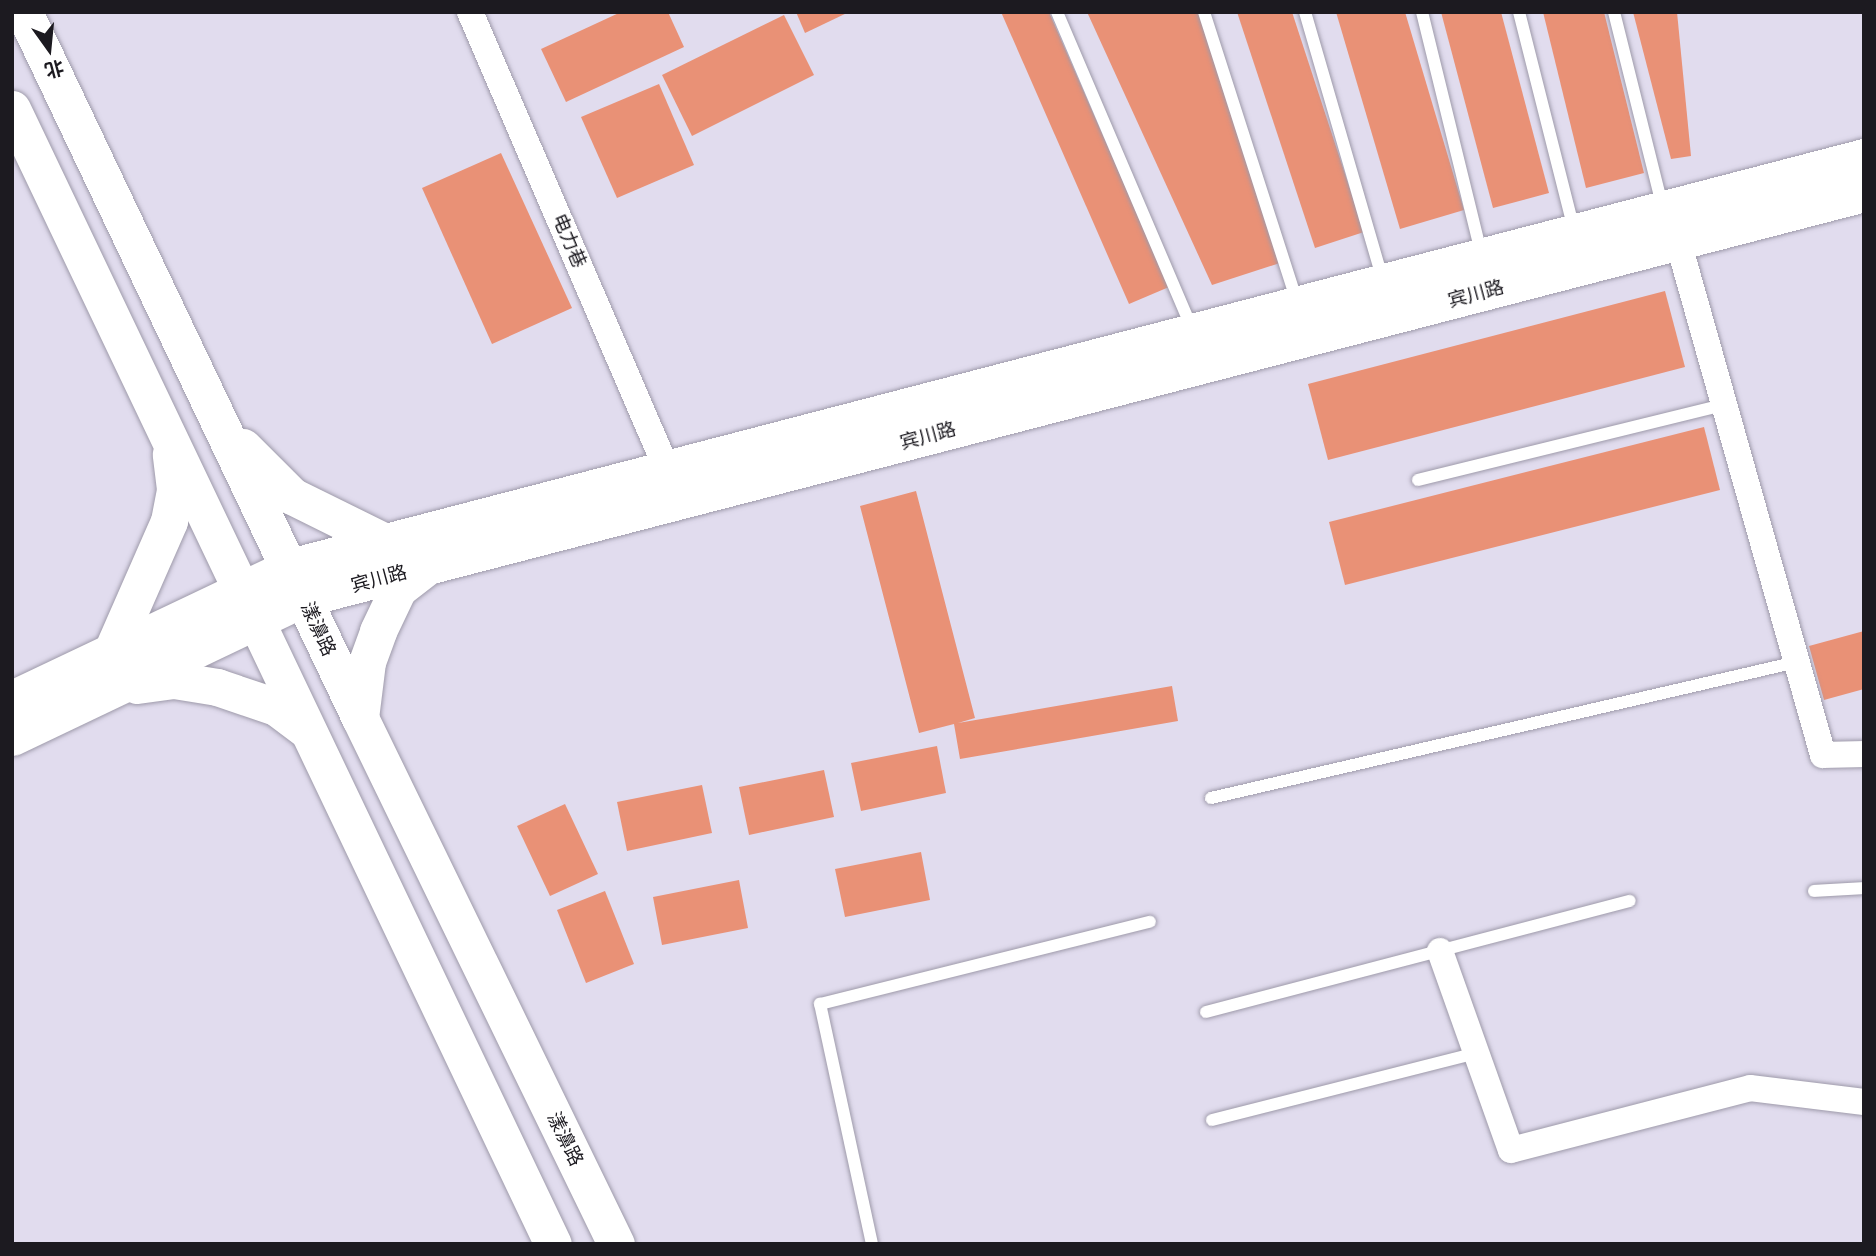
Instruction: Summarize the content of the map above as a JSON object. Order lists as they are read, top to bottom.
{
  "streets": {
    "main road": ["宾川路", "漾濞路"],
    "street": ["电力巷"]
  },
  "crossings": [
    ["电力巷", "宾川路"],
    ["宾川路", "漾濞路"]
  ],
  "north": "bottom"
}
